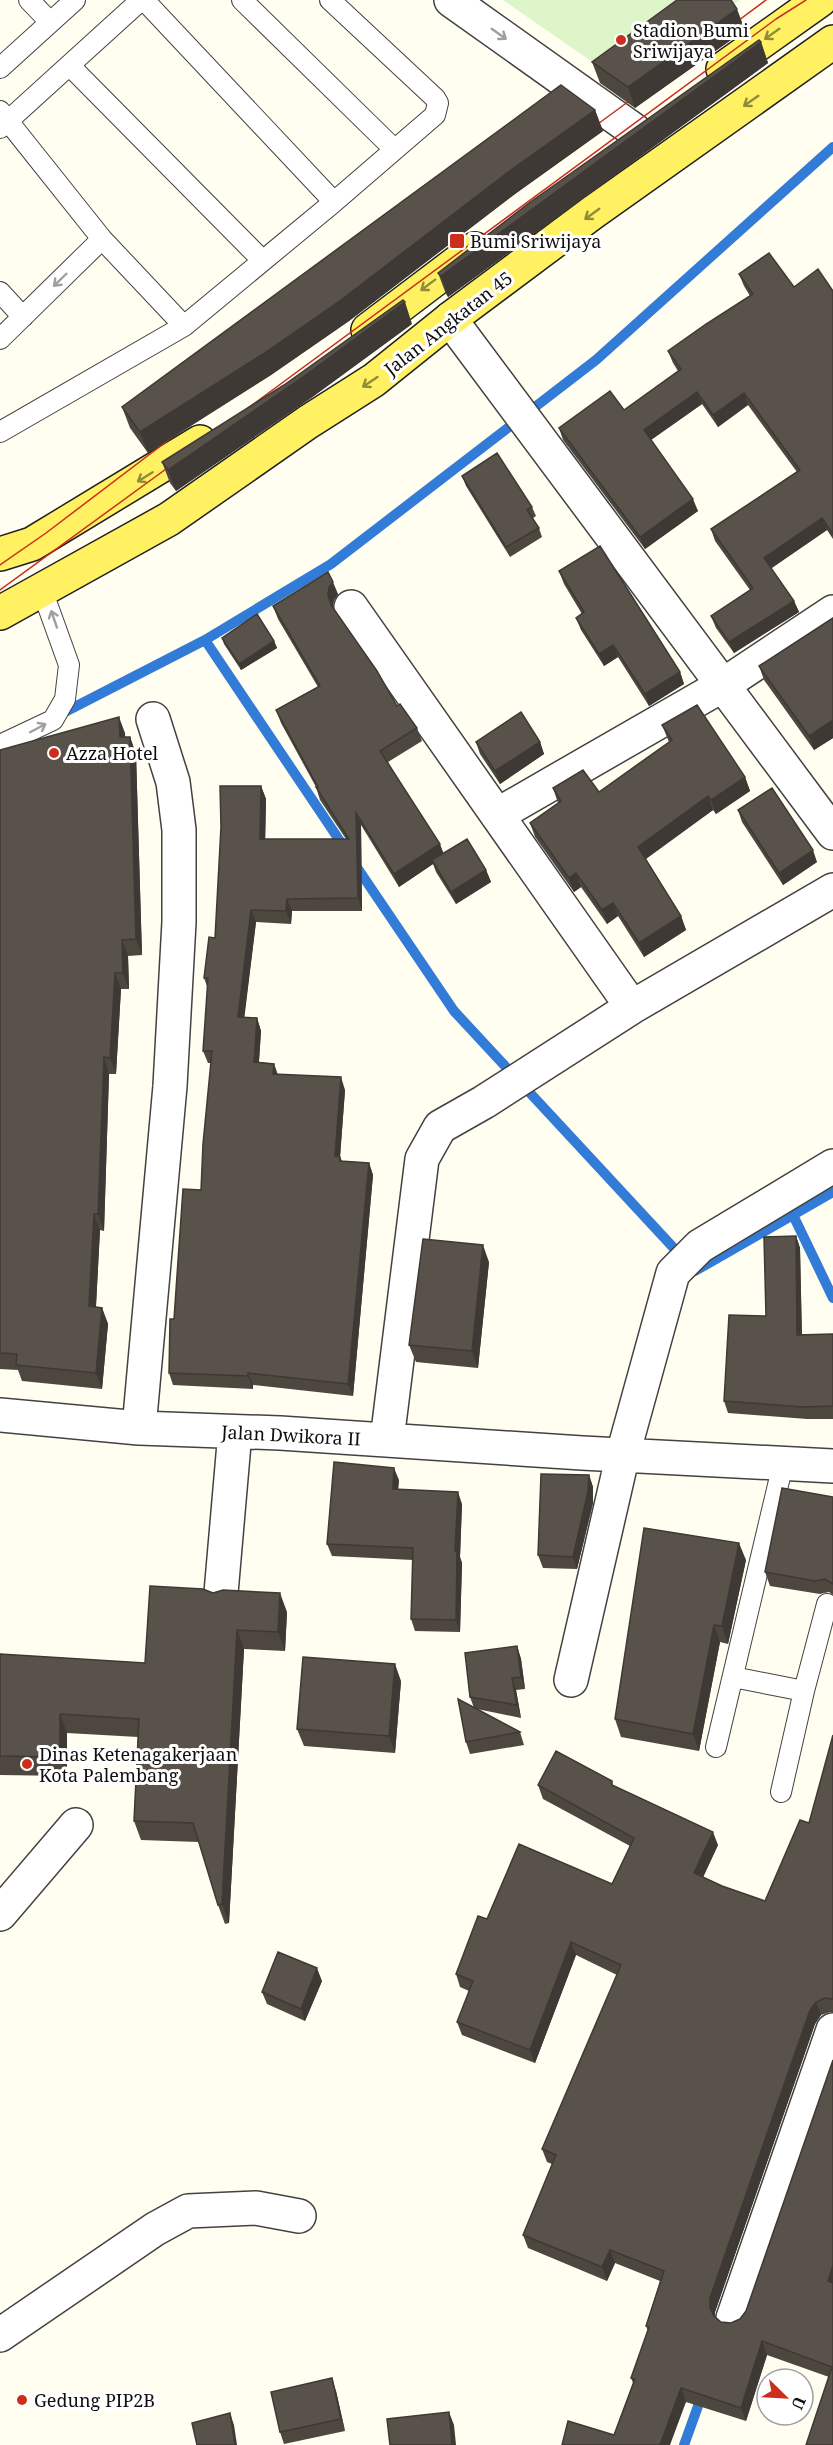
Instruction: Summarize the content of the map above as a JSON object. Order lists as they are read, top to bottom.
{
  "streets": {
    "main road": ["Jalan Angkatan 45"],
    "street": ["Jalan Dwikora II"]
  },
  "places": {
    "other": [
      "Stadion Bumi Sriwijaya",
      "Azza Hotel",
      "Dinas Ketenagakerjaan Kota Palembang",
      "Gedung PIP2B"
    ],
    "transit": ["Bumi Sriwijaya"]
  },
  "north": "bottom right"
}
